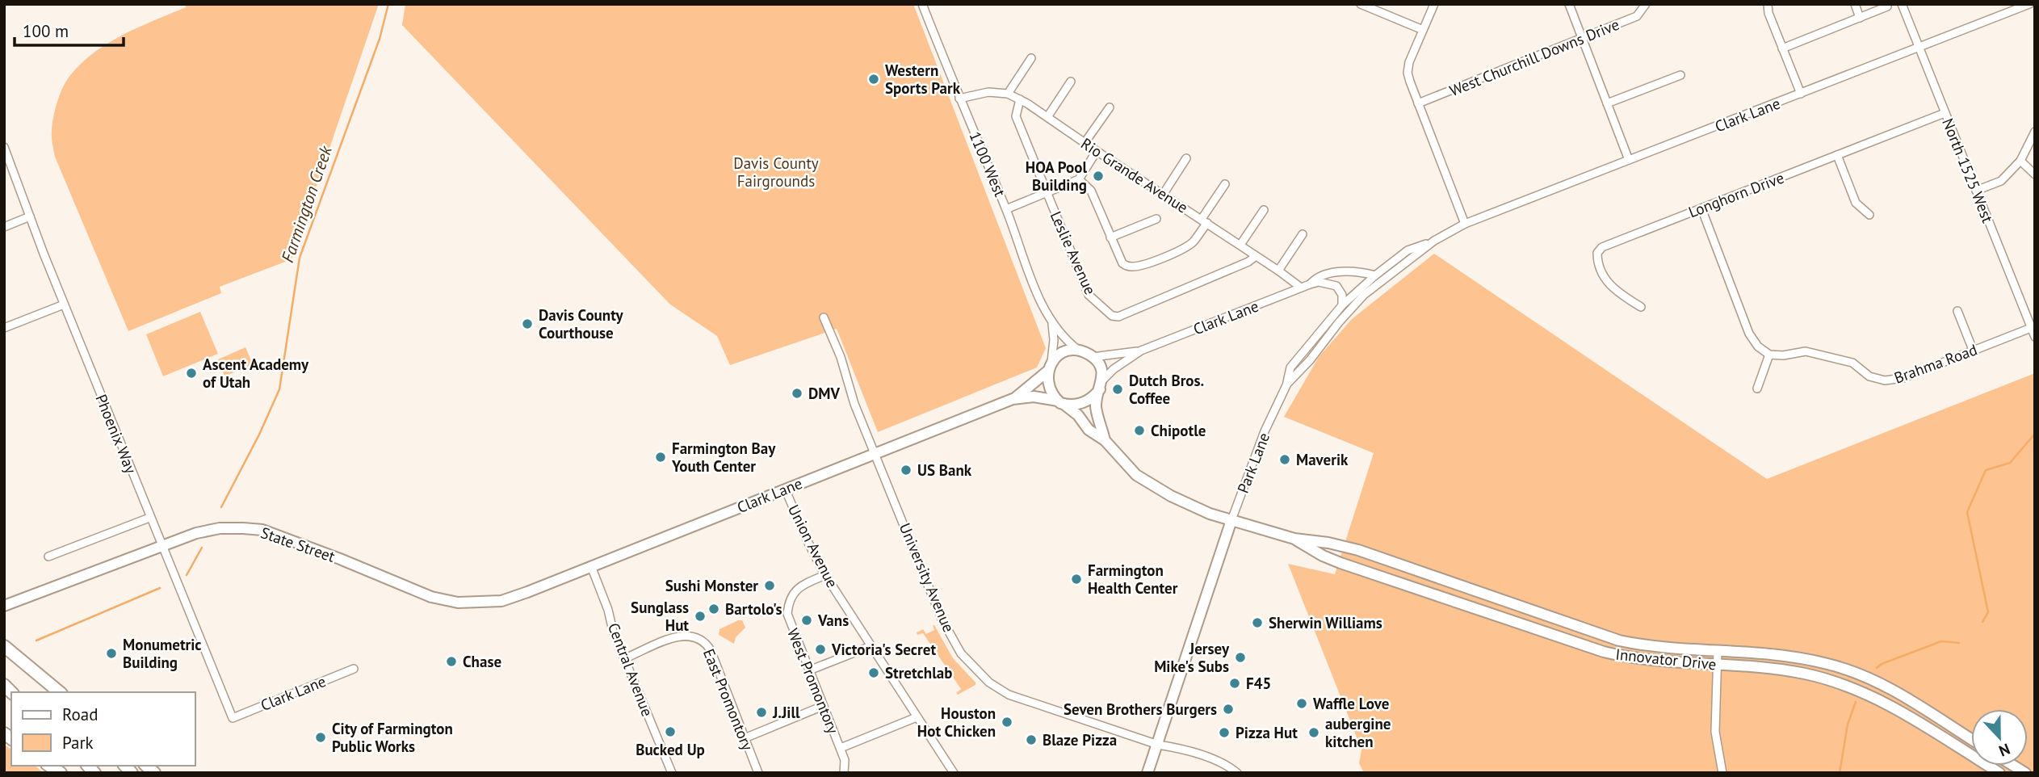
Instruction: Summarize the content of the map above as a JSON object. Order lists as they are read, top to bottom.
{
  "streets": {
    "main road": [
      "Clark Lane",
      "Park Lane",
      "State Street",
      "Innovator Drive"
    ],
    "street": [
      "West Churchill Downs Drive",
      "1100 West",
      "North 1525 West",
      "Rio Grande Avenue",
      "Longhorn Drive",
      "Leslie Avenue",
      "Brahma Road",
      "Phoenix Way",
      "Union Avenue",
      "University Avenue",
      "Central Avenue",
      "West Promontory",
      "East Promontory"
    ]
  },
  "crossings": [
    ["Clark Lane", "1100 West"],
    ["Clark Lane", "North 1525 West"],
    ["Clark Lane", "Rio Grande Avenue"],
    ["Clark Lane", "Phoenix Way"],
    ["Clark Lane", "Park Lane"],
    ["Clark Lane", "State Street"],
    ["Clark Lane", "Union Avenue"],
    ["Clark Lane", "University Avenue"],
    ["Clark Lane", "Central Avenue"],
    ["1100 West", "Rio Grande Avenue"],
    ["North 1525 West", "Longhorn Drive"],
    ["North 1525 West", "Brahma Road"],
    ["Rio Grande Avenue", "Leslie Avenue"],
    ["Phoenix Way", "State Street"],
    ["Park Lane", "University Avenue"],
    ["Park Lane", "Innovator Drive"],
    ["Union Avenue", "West Promontory"],
    ["Central Avenue", "East Promontory"]
  ],
  "water": ["Farmington Creek"],
  "parks": ["Davis County Fairgrounds"],
  "places": [
    "Western Sports Park",
    "HOA Pool Building",
    "Davis County Courthouse",
    "Ascent Academy of Utah",
    "Dutch Bros. Coffee",
    "DMV",
    "Chipotle",
    "Farmington Bay Youth Center",
    "Maverik",
    "US Bank",
    "Farmington Health Center",
    "Sushi Monster",
    "Bartolo's",
    "Sunglass Hut",
    "Vans",
    "Sherwin Williams",
    "Victoria's Secret",
    "Monumetric Building",
    "Jersey Mike's Subs",
    "Chase",
    "Stretchlab",
    "F45",
    "Waffle Love",
    "Seven Brothers Burgers",
    "J.Jill",
    "Houston Hot Chicken",
    "Bucked Up",
    "Pizza Hut",
    "aubergine kitchen",
    "City of Farmington Public Works",
    "Blaze Pizza"
  ],
  "legend": ["Road", "Park"],
  "scale_bar": "100 m",
  "north": "bottom"
}
